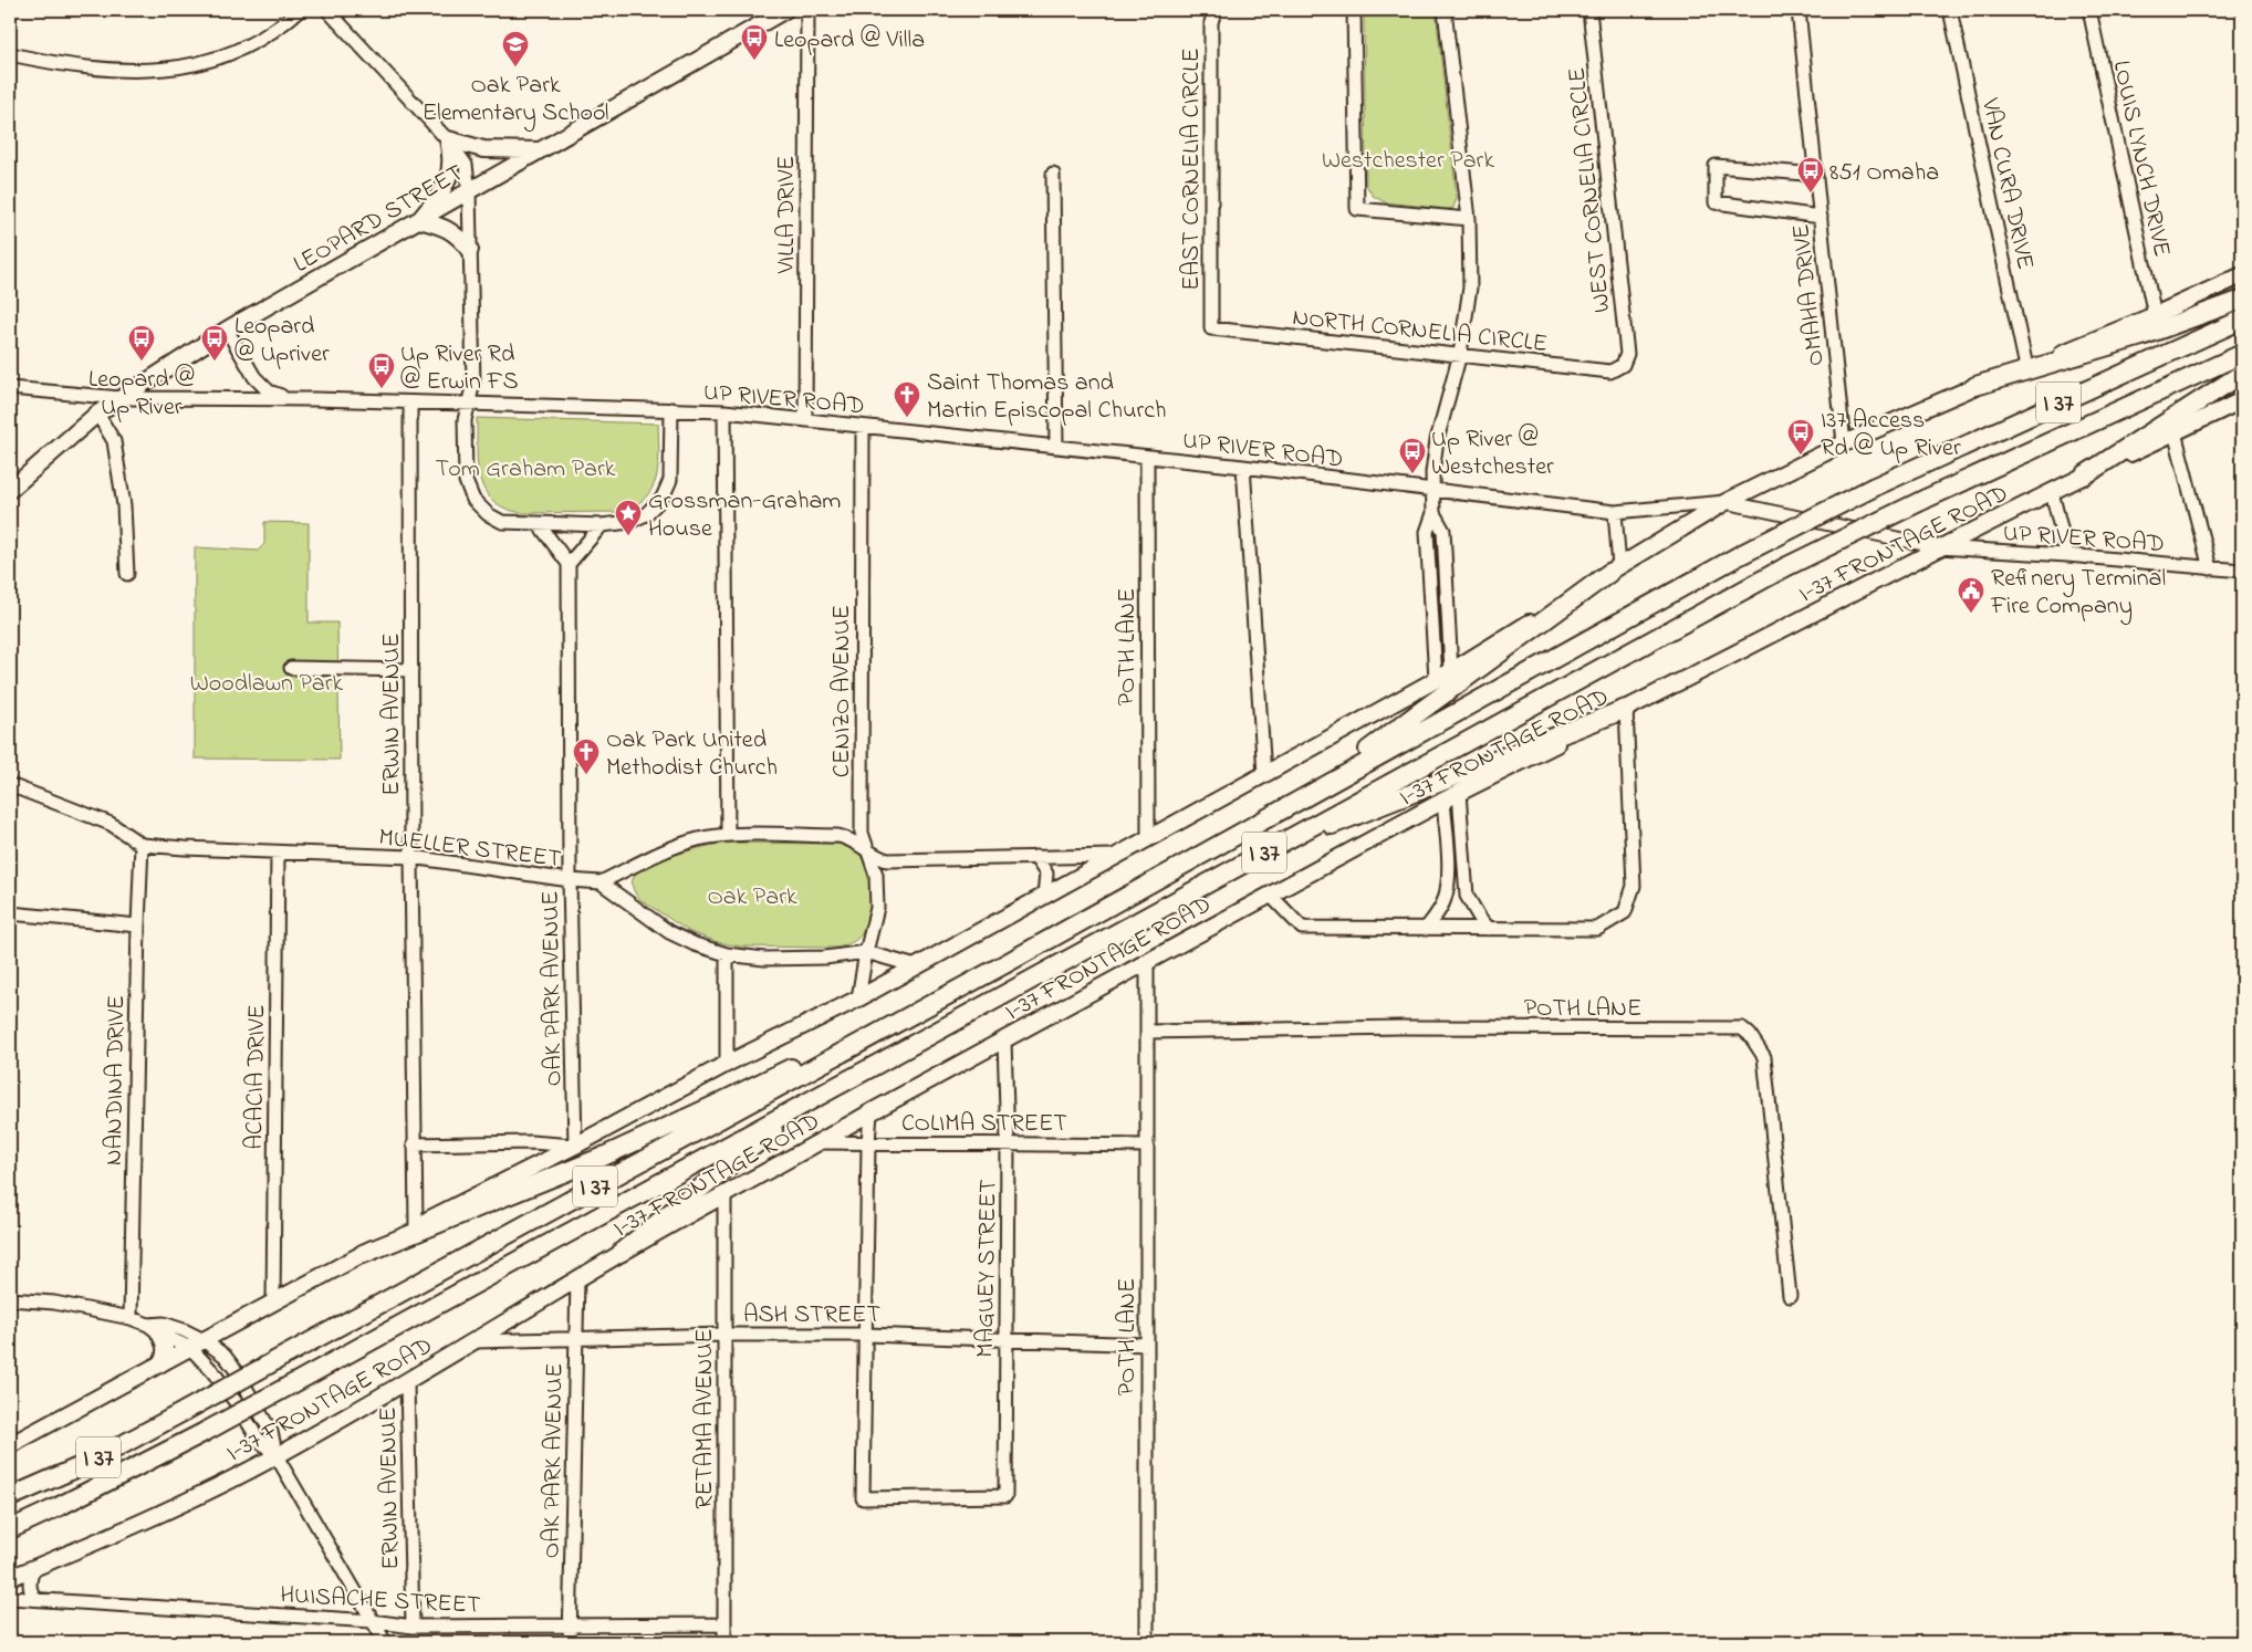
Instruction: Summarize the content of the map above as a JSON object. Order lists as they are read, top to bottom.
{
  "streets": {
    "highway": ["I 37"],
    "main road": ["LEOPARD STREET", "I-37 FRONTAGE ROAD"],
    "street": [
      "LOUIS LYNCH DRIVE",
      "EAST CORNELIA CIRCLE",
      "VAN CURA DRIVE",
      "WEST CORNELIA CIRCLE",
      "VILLA DRIVE",
      "OMAHA DRIVE",
      "NORTH CORNELIA CIRCLE",
      "UP RIVER ROAD",
      "POTH LANE",
      "CENIZO AVENUE",
      "ERWIN AVENUE",
      "MUELLER STREET",
      "OAK PARK AVENUE",
      "ACACIA DRIVE",
      "NANDINA DRIVE",
      "COLIMA STREET",
      "MAGUEY STREET",
      "ASH STREET",
      "RETAMA AVENUE",
      "HUISACHE STREET"
    ]
  },
  "crossings": [
    ["EAST CORNELIA CIRCLE", "NORTH CORNELIA CIRCLE"],
    ["WEST CORNELIA CIRCLE", "NORTH CORNELIA CIRCLE"],
    ["VILLA DRIVE", "UP RIVER ROAD"],
    ["LEOPARD STREET", "UP RIVER ROAD"],
    ["UP RIVER ROAD", "I-37 FRONTAGE ROAD"],
    ["UP RIVER ROAD", "POTH LANE"],
    ["UP RIVER ROAD", "CENIZO AVENUE"],
    ["UP RIVER ROAD", "ERWIN AVENUE"],
    ["I-37 FRONTAGE ROAD", "POTH LANE"],
    ["I-37 FRONTAGE ROAD", "ERWIN AVENUE"],
    ["I-37 FRONTAGE ROAD", "OAK PARK AVENUE"],
    ["I-37 FRONTAGE ROAD", "COLIMA STREET"],
    ["I-37 FRONTAGE ROAD", "MAGUEY STREET"],
    ["I-37 FRONTAGE ROAD", "ASH STREET"],
    ["I-37 FRONTAGE ROAD", "RETAMA AVENUE"],
    ["POTH LANE", "COLIMA STREET"],
    ["POTH LANE", "ASH STREET"],
    ["ERWIN AVENUE", "MUELLER STREET"],
    ["ERWIN AVENUE", "HUISACHE STREET"],
    ["MUELLER STREET", "OAK PARK AVENUE"],
    ["MUELLER STREET", "ACACIA DRIVE"],
    ["MUELLER STREET", "NANDINA DRIVE"],
    ["OAK PARK AVENUE", "ASH STREET"],
    ["OAK PARK AVENUE", "HUISACHE STREET"],
    ["COLIMA STREET", "MAGUEY STREET"],
    ["MAGUEY STREET", "ASH STREET"],
    ["ASH STREET", "RETAMA AVENUE"],
    ["RETAMA AVENUE", "HUISACHE STREET"]
  ],
  "parks": [
    "Westchester Park",
    "Tom Graham Park",
    "Woodlawn Park",
    "Oak Park"
  ],
  "places": {
    "bus stop": [
      "Leopard @ Villa",
      "851 Omaha",
      "Leopard @ Up River",
      "Leopard @ Upriver",
      "Up River Rd @ Erwin FS",
      "I37 Access Rd @ Up River",
      "Up River @ Westchester"
    ],
    "school or university": ["Oak Park Elementary School"],
    "church": ["Saint Thomas and Martin Episcopal Church", "Oak Park United Methodist Church"],
    "place": ["Grossman-Graham House"],
    "public building": ["Refinery Terminal Fire Company"]
  }
}
